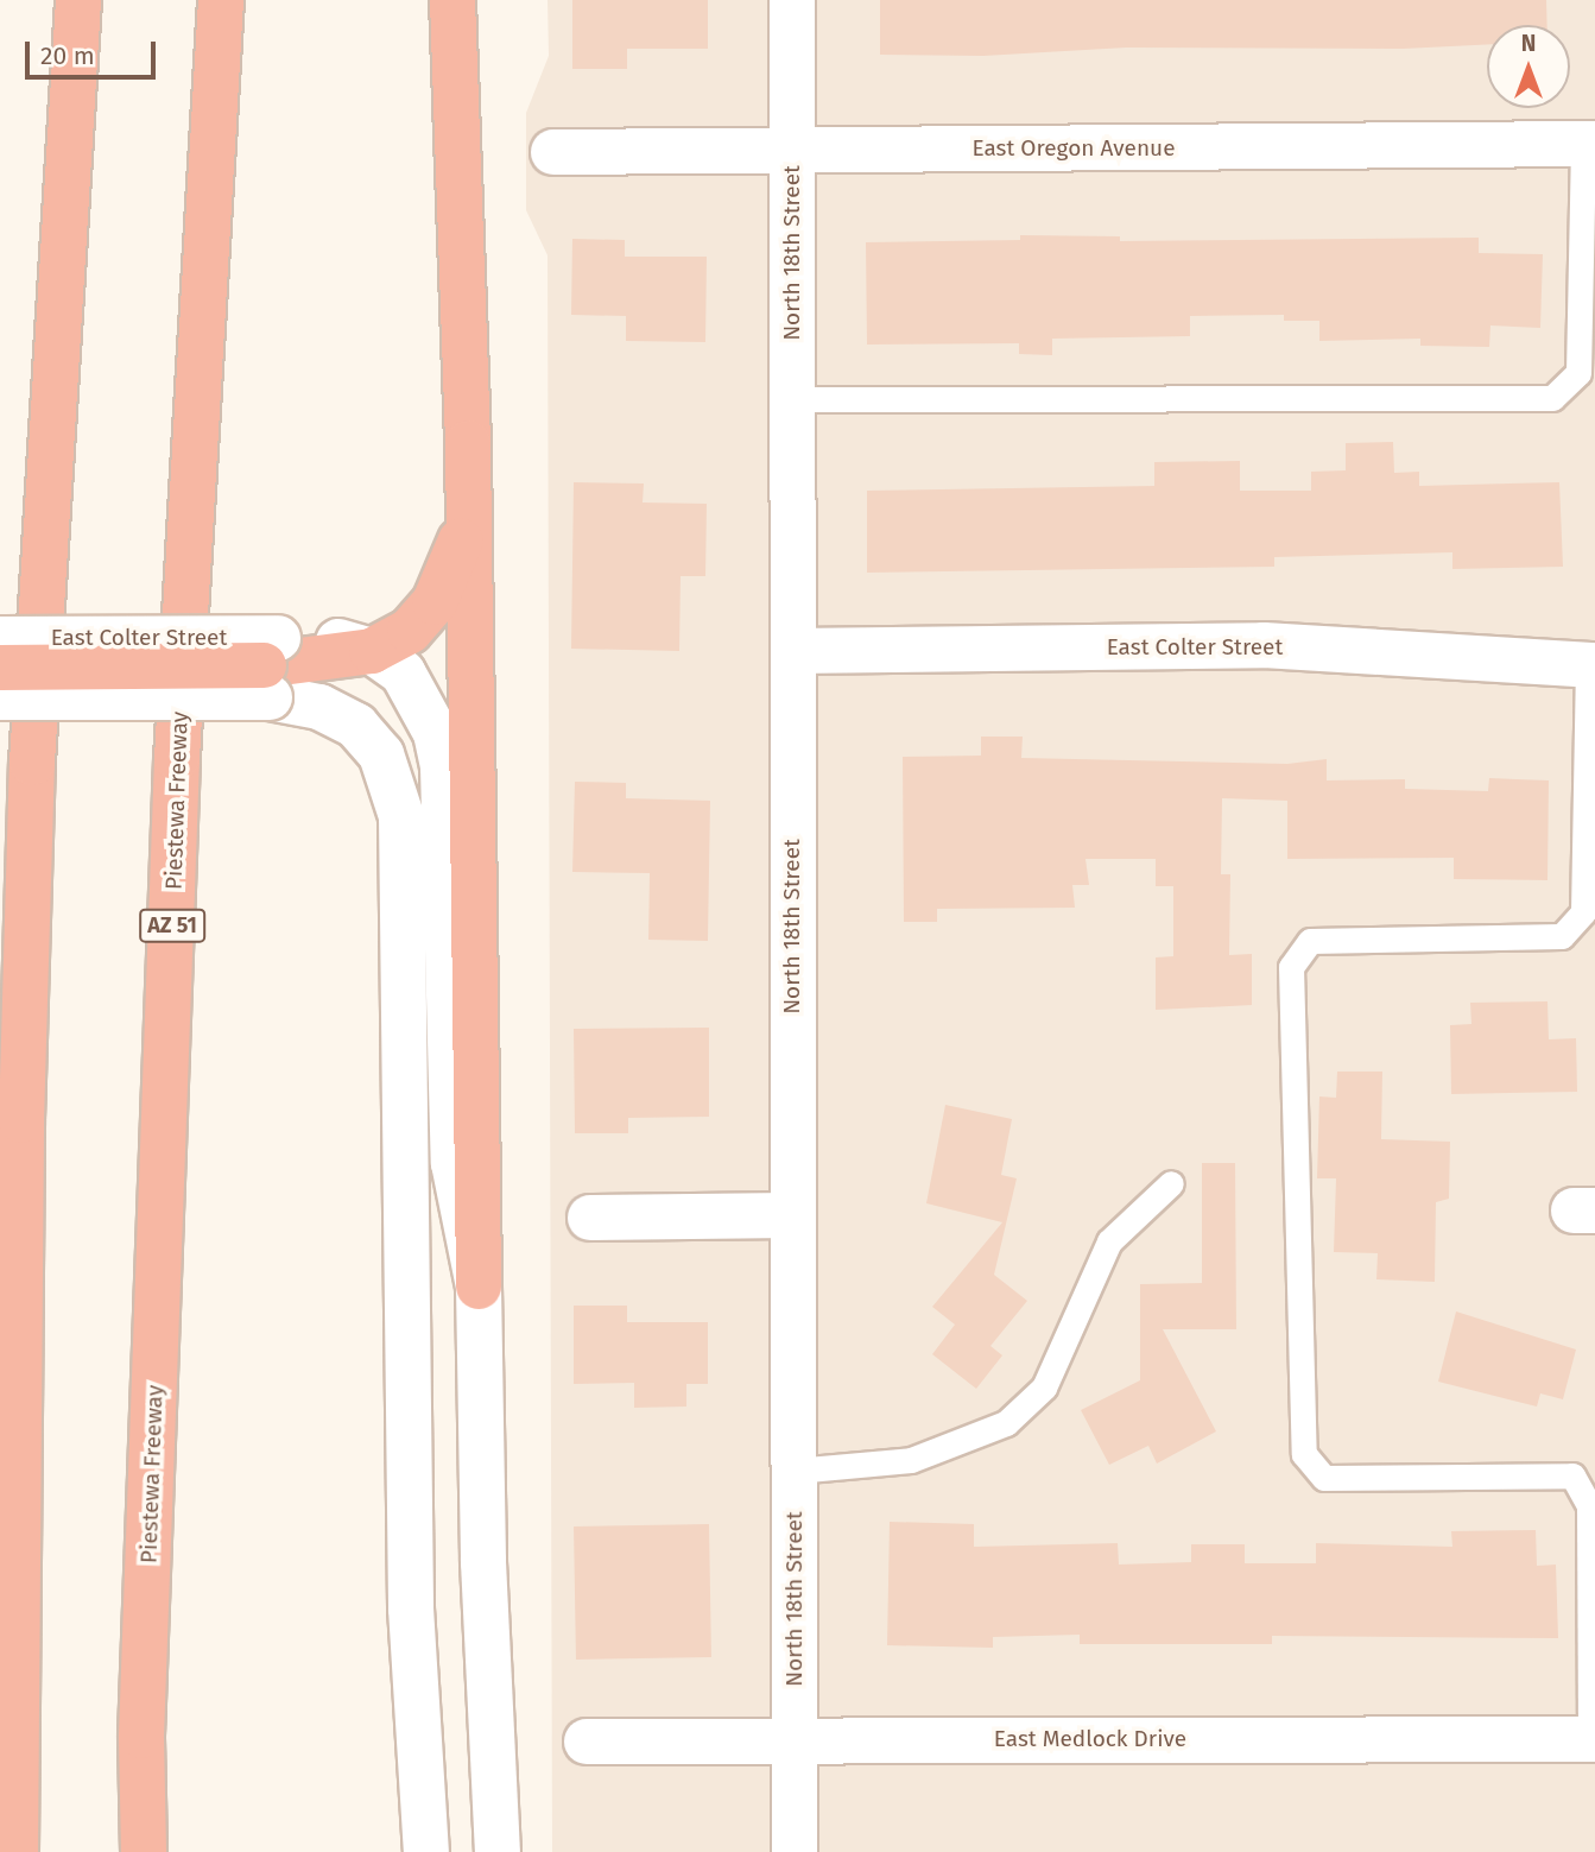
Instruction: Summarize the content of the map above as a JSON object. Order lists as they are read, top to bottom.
{
  "streets": {
    "highway": ["Piestewa Freeway", "AZ 51"],
    "street": [
      "East Oregon Avenue",
      "North 18th Street",
      "East Colter Street",
      "East Medlock Drive"
    ]
  },
  "crossings": [
    ["East Oregon Avenue", "North 18th Street"],
    ["North 18th Street", "East Colter Street"],
    ["North 18th Street", "East Medlock Drive"]
  ],
  "scale_bar": "20 m",
  "north": "top"
}
